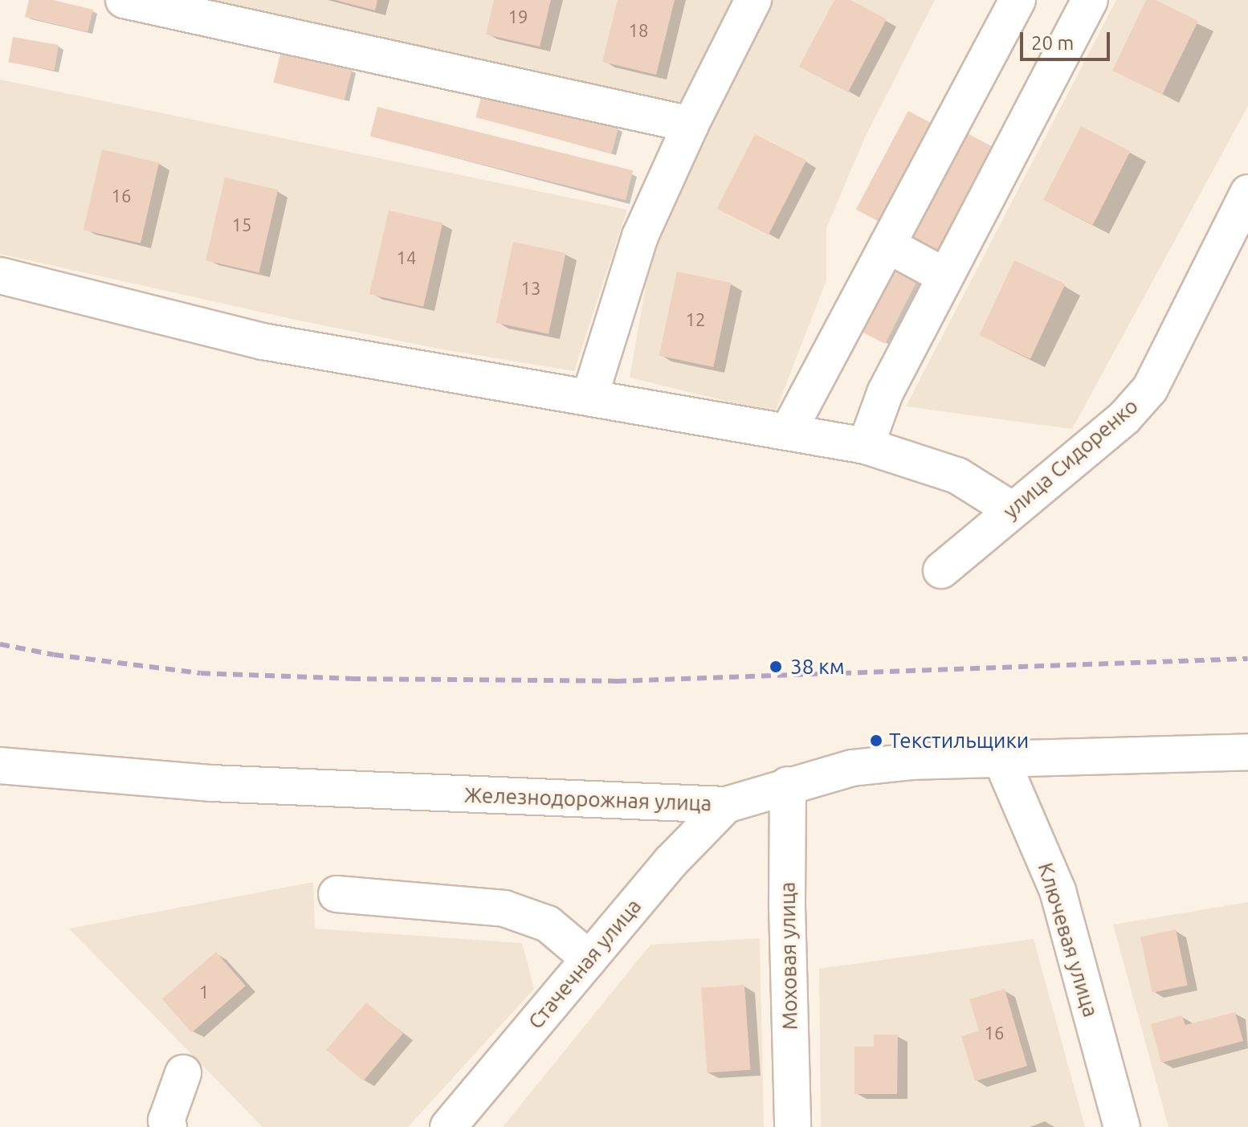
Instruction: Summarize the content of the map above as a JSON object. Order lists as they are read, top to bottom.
{
  "streets": {
    "street": [
      "улица Сидоренко",
      "Железнодорожная улица",
      "Ключевая улица",
      "Моховая улица",
      "Стачечная улица"
    ]
  },
  "crossings": [
    ["Железнодорожная улица", "Ключевая улица"],
    ["Железнодорожная улица", "Моховая улица"],
    ["Железнодорожная улица", "Стачечная улица"]
  ],
  "places": ["38 км", "Текстильщики"],
  "house_numbers": [
    "19",
    "18",
    "16",
    "15",
    "14",
    "13",
    "12",
    "1",
    "16"
  ],
  "scale_bar": "20 m"
}
